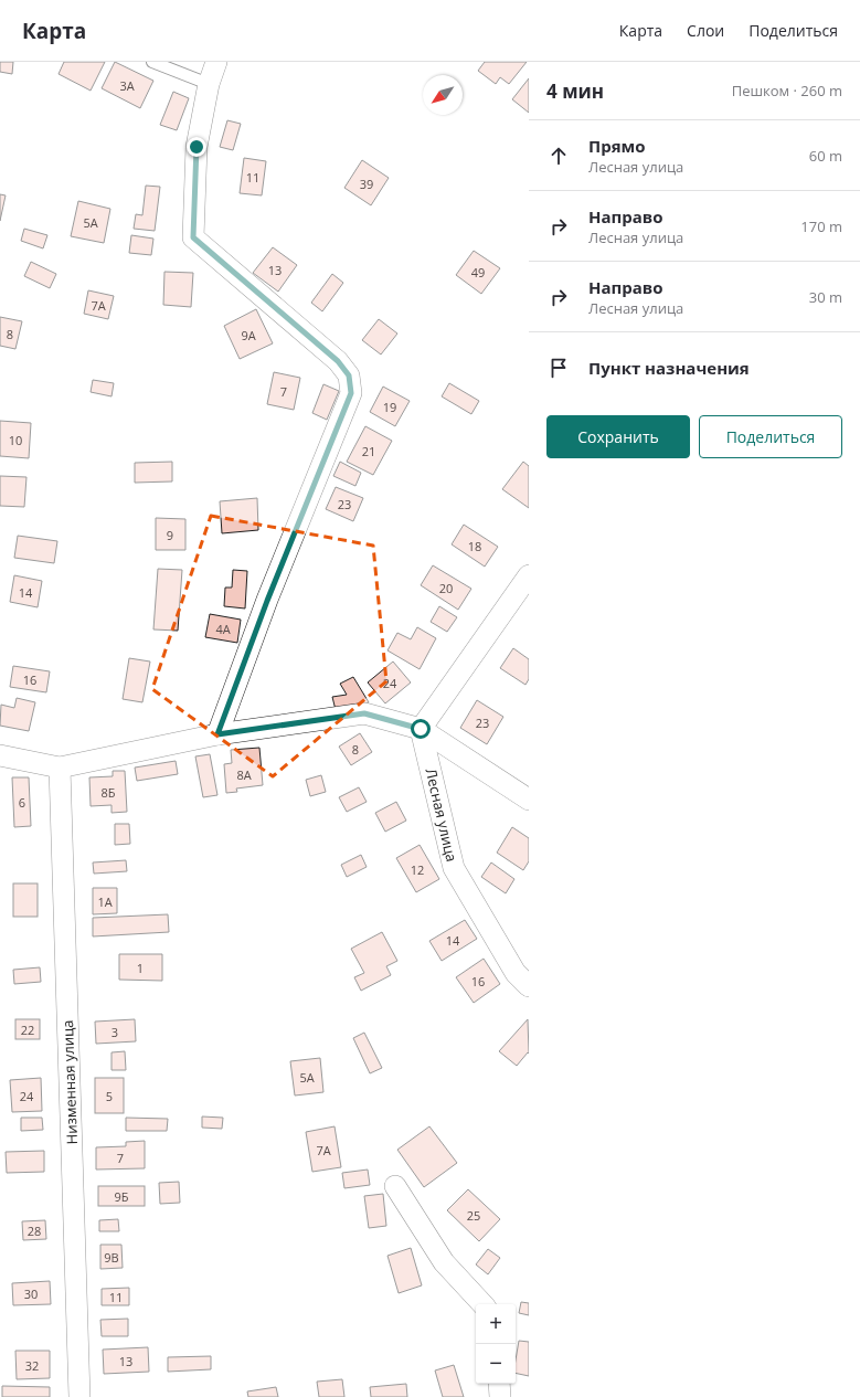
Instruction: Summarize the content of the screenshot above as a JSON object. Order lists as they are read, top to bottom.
{
  "streets": {
    "street": ["Лесная улица", "Низменная улица"]
  },
  "house_numbers": [
    "3А",
    "11",
    "39",
    "5А",
    "13",
    "49",
    "7А",
    "8",
    "9А",
    "7",
    "19",
    "10",
    "21",
    "23",
    "9",
    "18",
    "20",
    "14",
    "4А",
    "16",
    "24",
    "23",
    "8",
    "8А",
    "8Б",
    "6",
    "12",
    "1А",
    "14",
    "1",
    "16",
    "22",
    "3",
    "5А",
    "24",
    "5",
    "7А",
    "7",
    "9Б",
    "25",
    "28",
    "9В",
    "30",
    "11",
    "13",
    "32"
  ],
  "north": "bottom left",
  "page": {
    "header": "Карта",
    "nav": ["Карта", "Слои", "Поделиться"],
    "heading": ["4 мин", "Пешком · 260 m"],
    "list": [
      ["Прямо", "Лесная улица", "60 m"],
      ["Направо", "Лесная улица", "170 m"],
      ["Направо", "Лесная улица", "30 m"],
      "Пункт назначения"
    ],
    "buttons": ["Сохранить", "Поделиться"],
    "map_buttons": ["+", "−"]
  }
}
